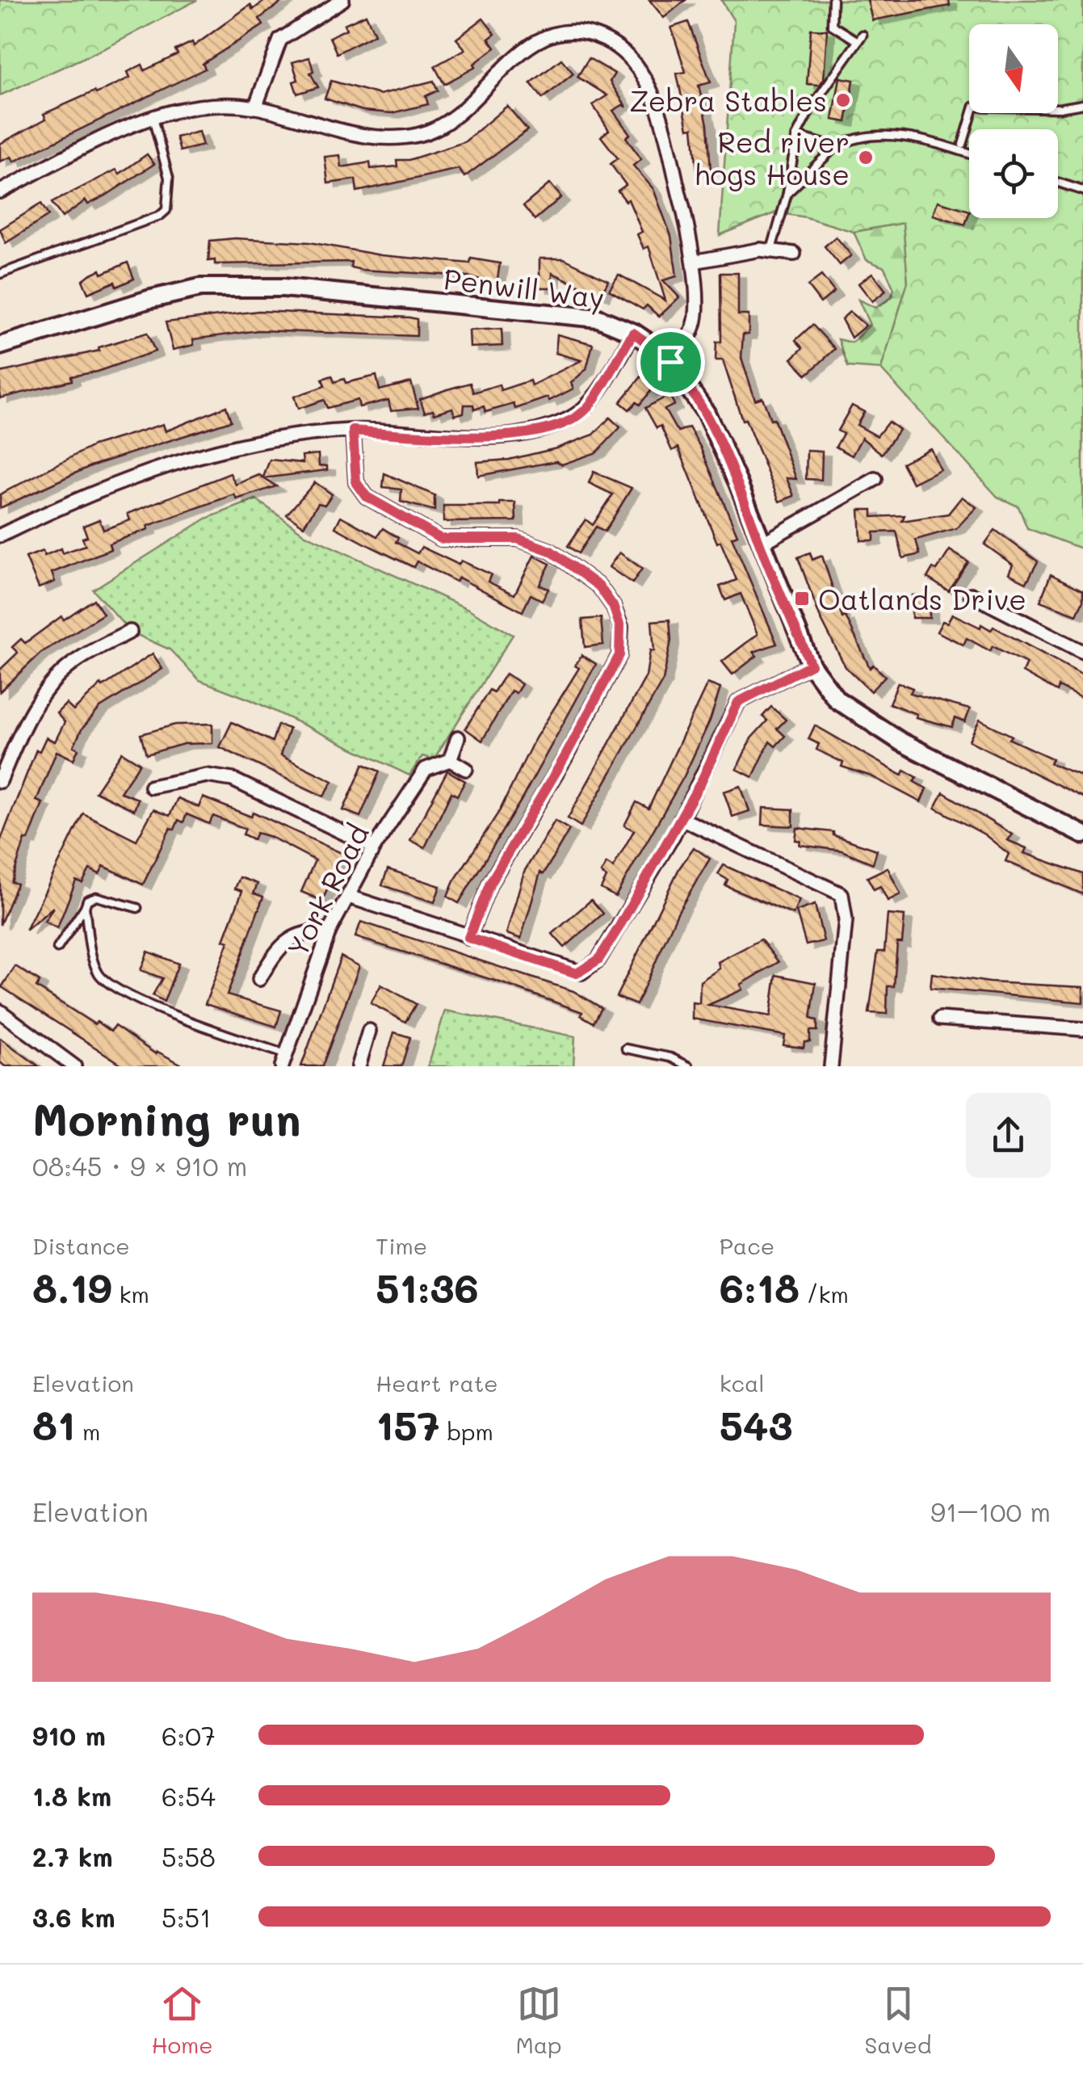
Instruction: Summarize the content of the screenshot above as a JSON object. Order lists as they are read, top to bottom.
{
  "streets": {
    "street": ["Penwill Way", "York Road"]
  },
  "places": {
    "other": ["Zebra Stables", "Red river hogs House"],
    "transit": ["Oatlands Drive"]
  },
  "north": "bottom",
  "page": {
    "heading": ["Morning run", "08:45 · 9 × 910 m"],
    "stats": [
      ["Distance", "8.19 km"],
      ["Time", "51:36"],
      ["Pace", "6:18 /km"],
      ["Elevation", "81 m"],
      ["Heart rate", "157 bpm"],
      ["kcal", "543"]
    ],
    "chart": ["Elevation", "91–100 m"],
    "list": [
      {
        "name": "910 m",
        "note": "6:07"
      },
      {
        "name": "1.8 km",
        "note": "6:54"
      },
      {
        "name": "2.7 km",
        "note": "5:58"
      },
      {
        "name": "3.6 km",
        "note": "5:51"
      }
    ],
    "tabs": ["Home", "Map", "Saved"]
  }
}
